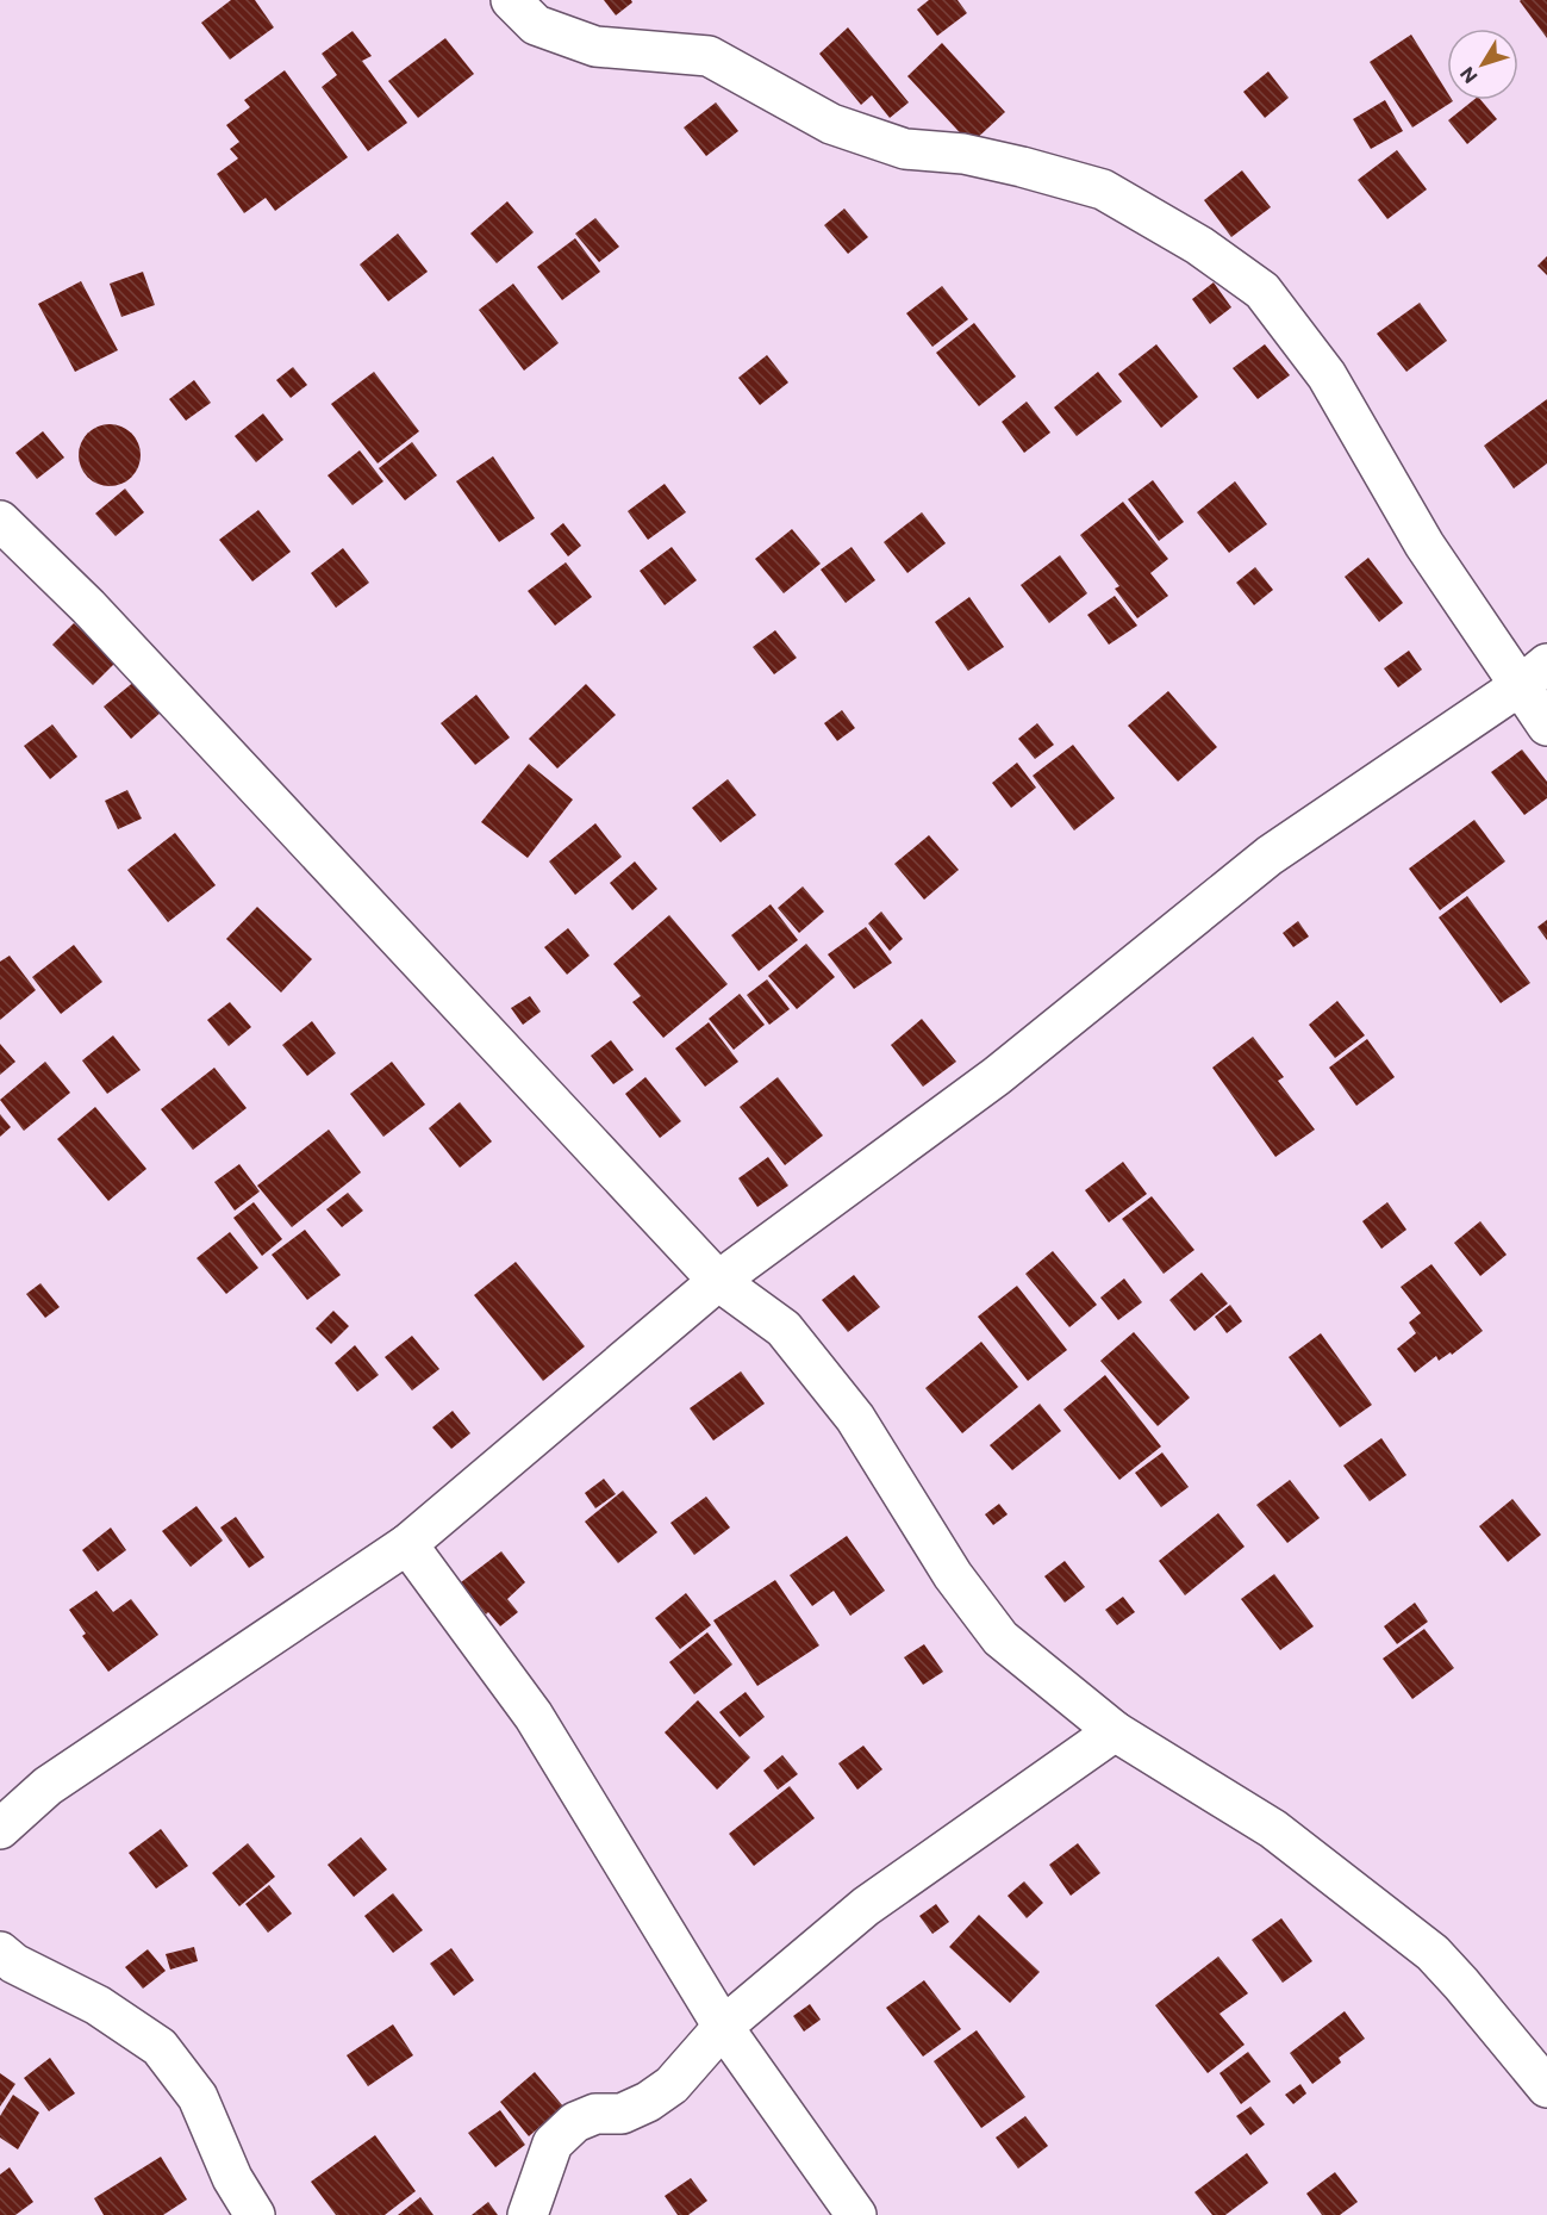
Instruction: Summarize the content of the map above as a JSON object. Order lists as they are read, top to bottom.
{
  "north": "bottom left"
}
